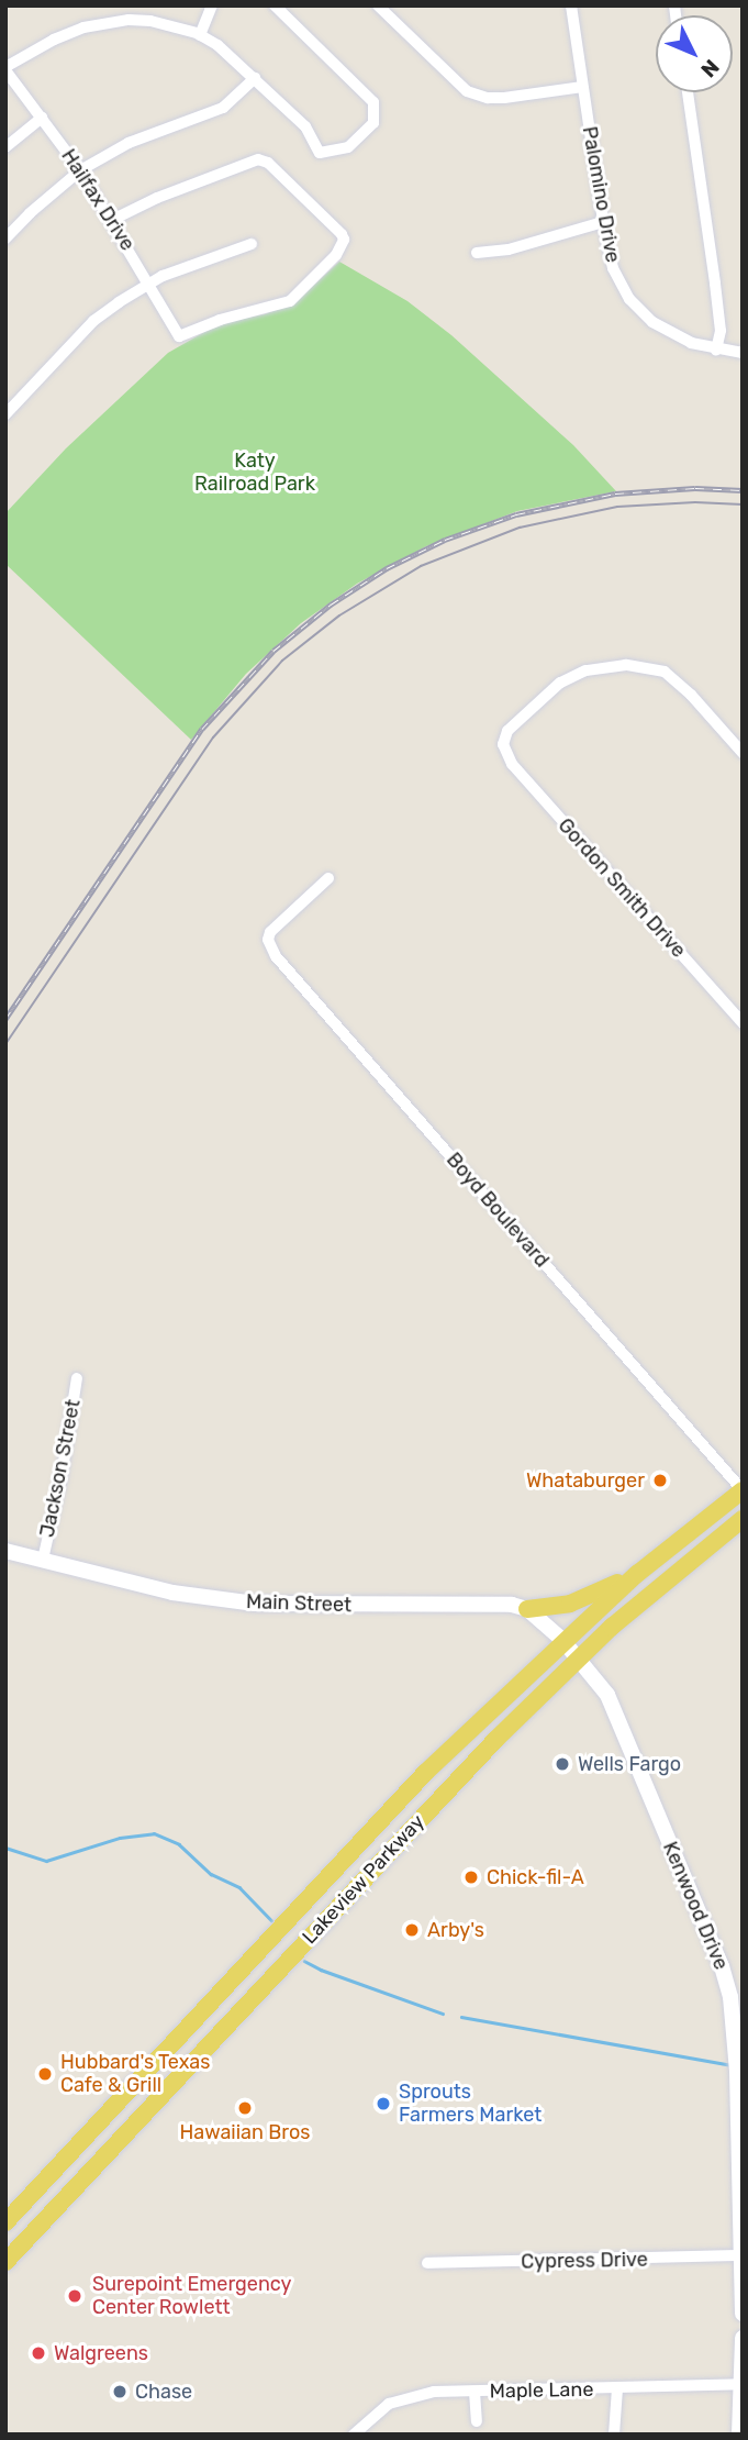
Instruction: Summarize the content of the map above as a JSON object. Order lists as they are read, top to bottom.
{
  "streets": {
    "main road": ["Lakeview Parkway"],
    "street": [
      "Palomino Drive",
      "Hailfax Drive",
      "Gordon Smith Drive",
      "Boyd Boulevard",
      "Jackson Street",
      "Main Street",
      "Kenwood Drive",
      "Cypress Drive",
      "Maple Lane"
    ]
  },
  "crossings": [
    ["Boyd Boulevard", "Lakeview Parkway"],
    ["Jackson Street", "Main Street"],
    ["Lakeview Parkway", "Kenwood Drive"],
    ["Kenwood Drive", "Cypress Drive"]
  ],
  "parks": ["Katy Railroad Park"],
  "places": [
    "Whataburger",
    "Wells Fargo",
    "Chick-fil-A",
    "Arby's",
    "Hubbard's Texas Cafe & Grill",
    "Sprouts Farmers Market",
    "Hawaiian Bros",
    "Surepoint Emergency Center Rowlett",
    "Walgreens",
    "Chase"
  ],
  "north": "bottom right"
}
